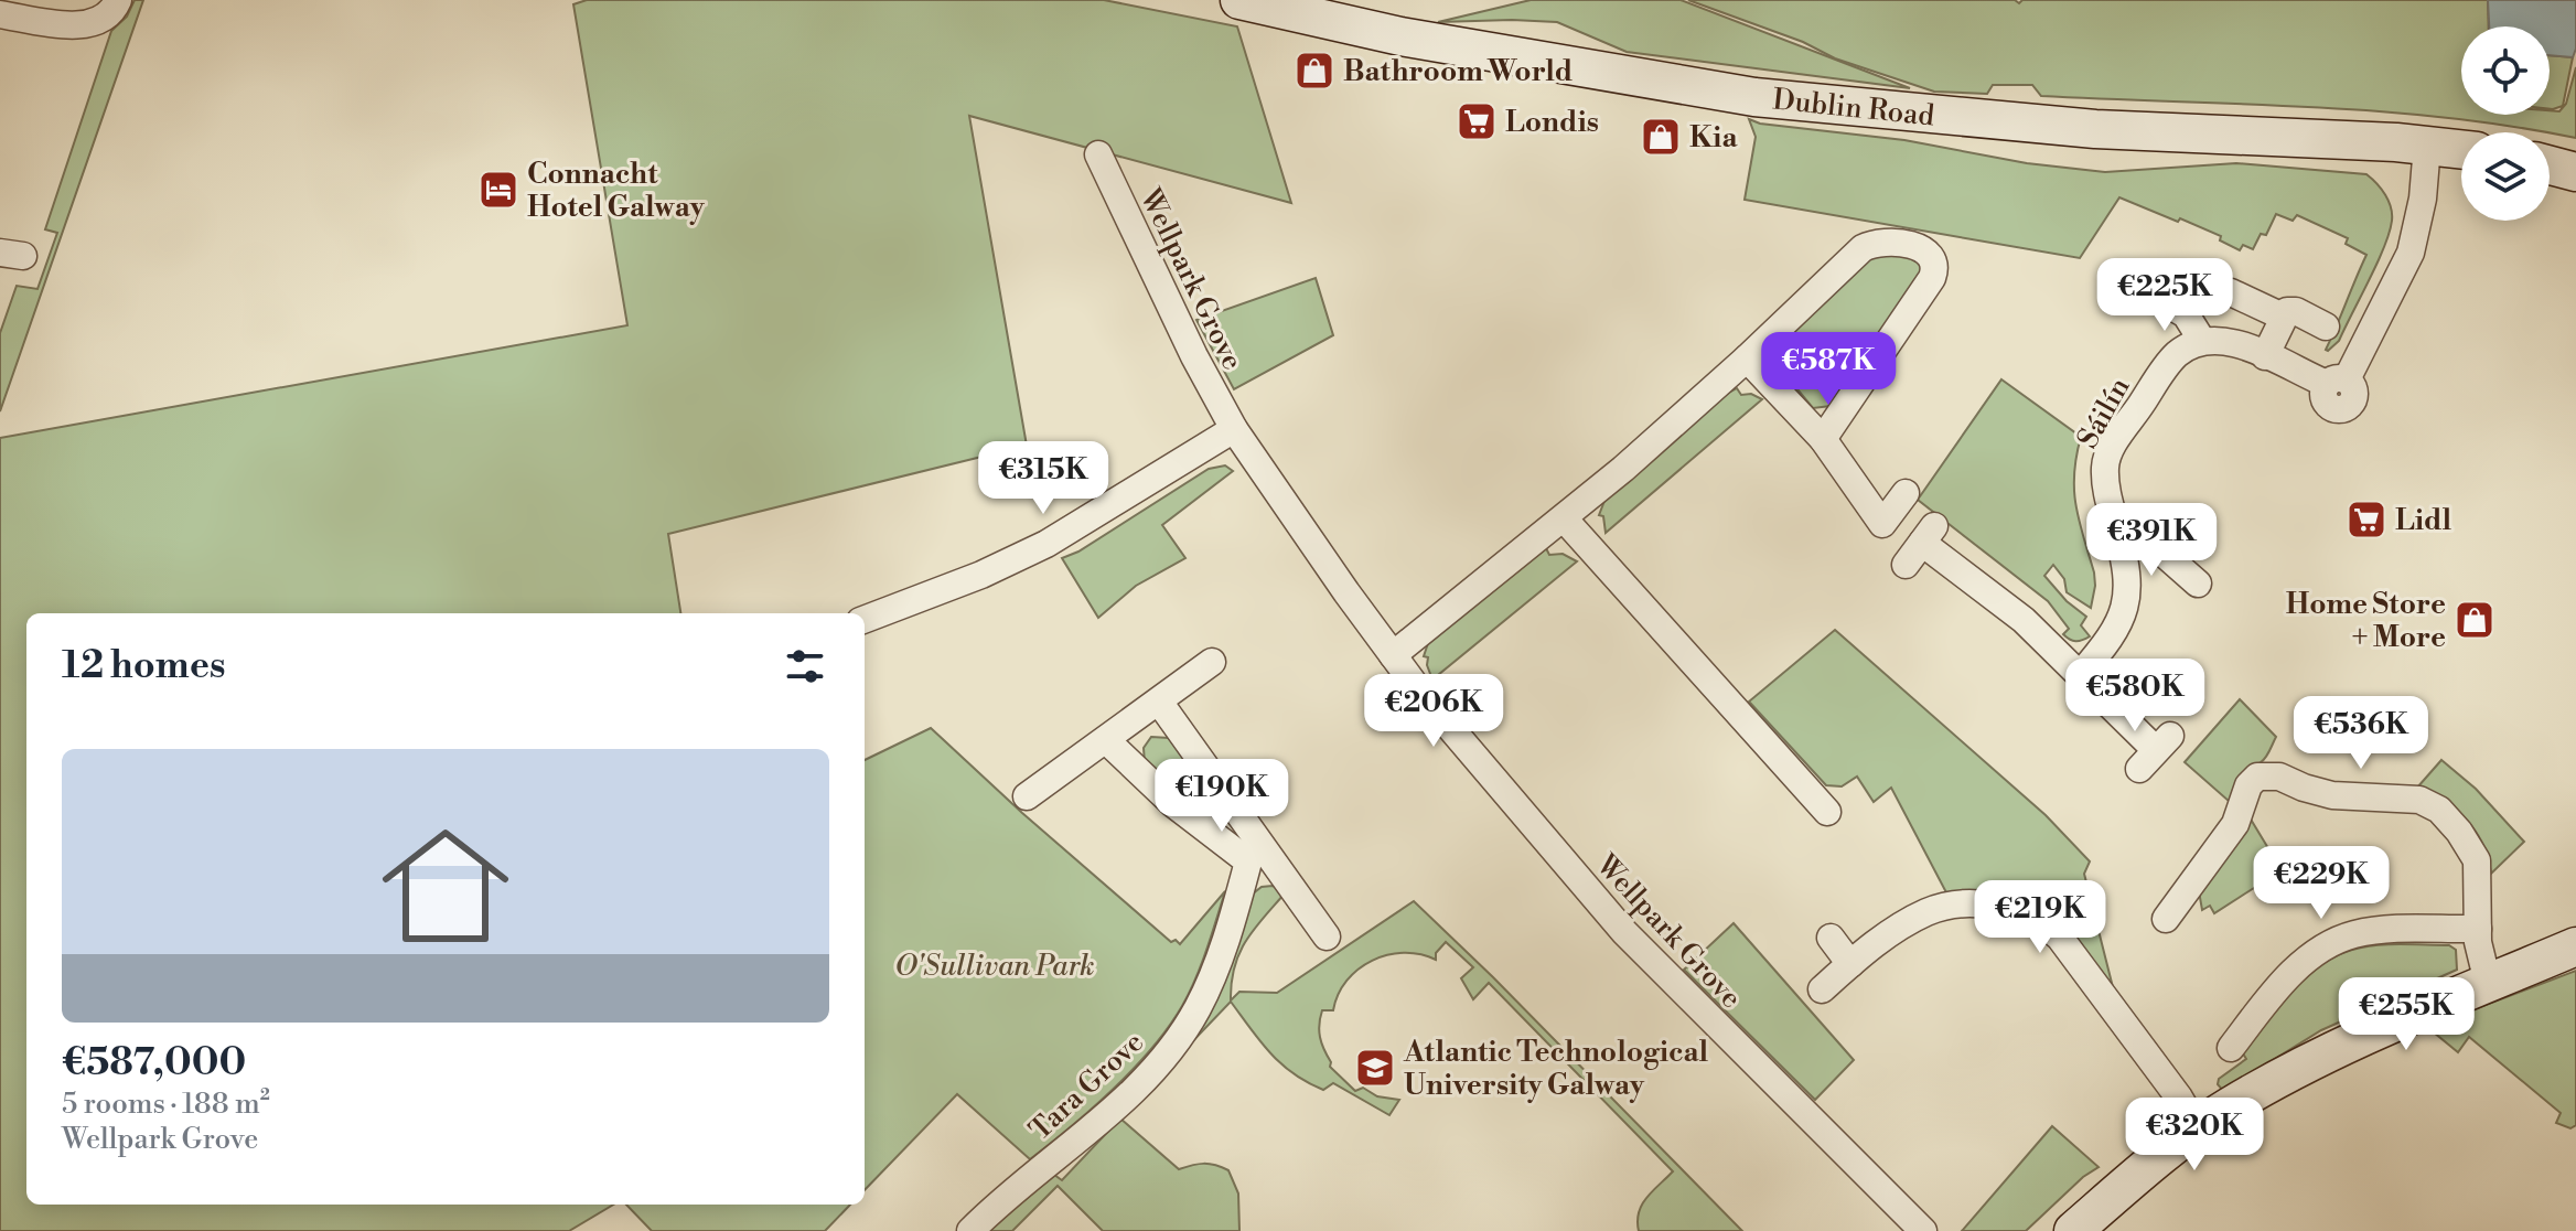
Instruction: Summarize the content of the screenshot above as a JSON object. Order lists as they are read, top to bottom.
{
  "streets": {
    "main road": ["Dublin Road"],
    "street": ["Wellpark Grove", "Sáilín", "Tara Grove"]
  },
  "parks": ["O'Sullivan Park"],
  "places": {
    "shop": ["Bathroom World", "Kia", "Home Store + More"],
    "supermarket": ["Londis", "Lidl"],
    "hotel": ["Connacht Hotel Galway"],
    "school or university": ["Atlantic Technological University Galway"]
  },
  "page": {
    "price": [
      "€225K",
      "€587K",
      "€315K",
      "€391K",
      "€580K",
      "€206K",
      "€536K",
      "€190K",
      "€229K",
      "€219K",
      "€255K",
      "€320K"
    ],
    "heading": "12 homes",
    "list": [
      {
        "name": "€587,000",
        "note": "5 rooms · 188 m² · Wellpark Grove"
      }
    ]
  }
}
